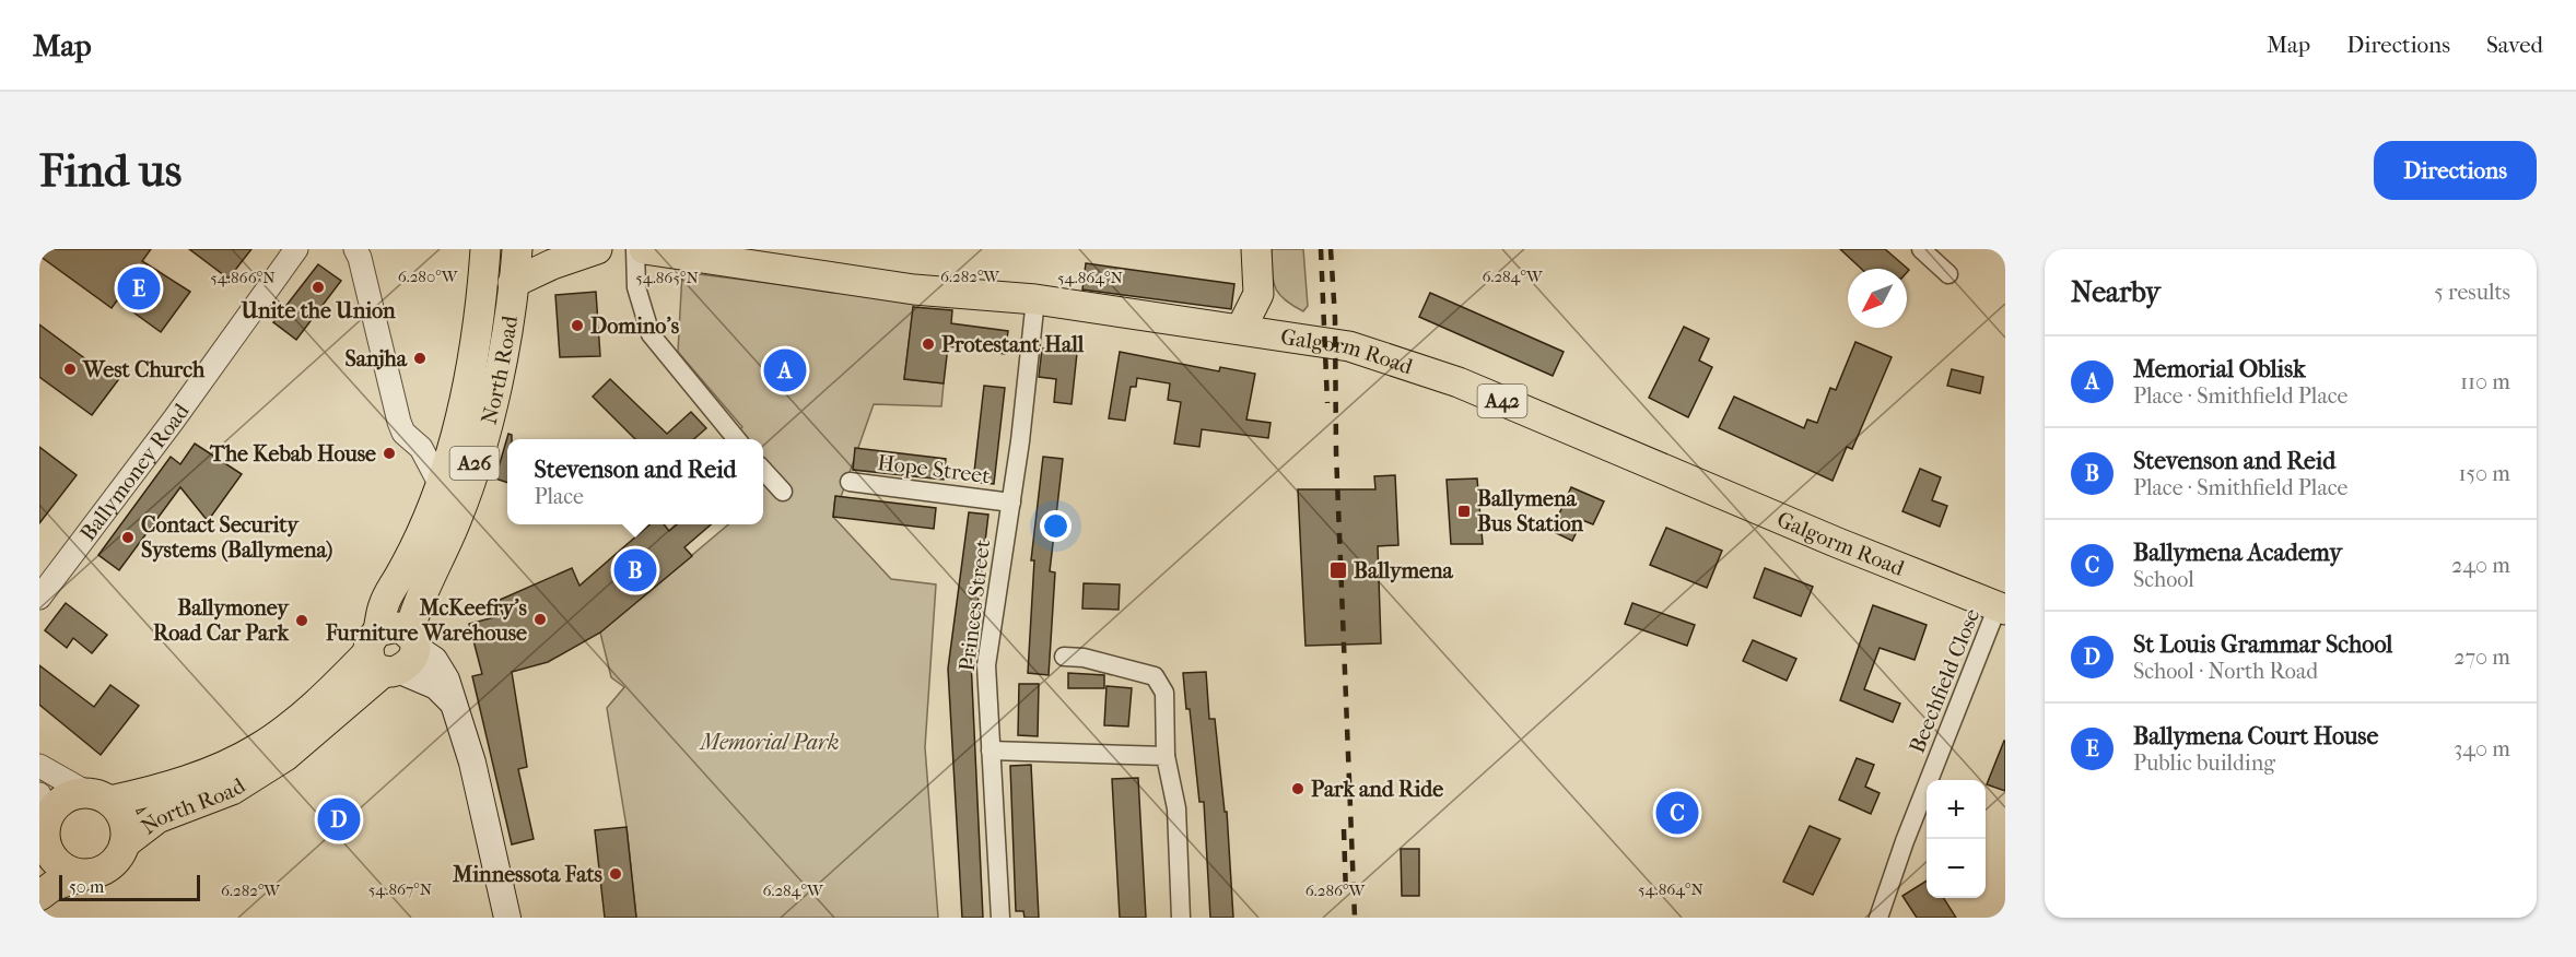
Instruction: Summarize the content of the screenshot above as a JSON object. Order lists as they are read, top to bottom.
{
  "streets": {
    "main road": [
      "Galgorm Road",
      "North Road",
      "A42",
      "A26"
    ],
    "street": [
      "Hope Street",
      "Ballymoney Road",
      "Princes Street",
      "Beechfield Close"
    ]
  },
  "crossings": [
    ["Galgorm Road", "Princes Street"],
    ["Galgorm Road", "Beechfield Close"],
    ["North Road", "A26"],
    ["Hope Street", "Princes Street"]
  ],
  "parks": ["Memorial Park"],
  "places": {
    "other": [
      "Unite the Union",
      "Domino's",
      "Protestant Hall",
      "Sanjha",
      "West Church",
      "The Kebab House",
      "Contact Security Systems (Ballymena)",
      "McKeefry's Furniture Warehouse",
      "Ballymoney Road Car Park",
      "Park and Ride",
      "Minnessota Fats"
    ],
    "transit": ["Ballymena Bus Station", "Ballymena"]
  },
  "scale_bar": "50 m",
  "north": "bottom left",
  "page": {
    "header": "Map",
    "nav": ["Map", "Directions", "Saved"],
    "buttons": "Directions",
    "title": "Find us",
    "heading": ["Nearby", "5 results"],
    "pins": [
      "E",
      "A",
      "B",
      "C",
      "D"
    ],
    "list": [
      {
        "mark": "A",
        "name": "Memorial Oblisk",
        "note": "Place · Smithfield Place",
        "value": "110 m"
      },
      {
        "mark": "B",
        "name": "Stevenson and Reid",
        "note": "Place · Smithfield Place",
        "value": "150 m"
      },
      {
        "mark": "C",
        "name": "Ballymena Academy",
        "note": "School",
        "value": "240 m"
      },
      {
        "mark": "D",
        "name": "St Louis Grammar School",
        "note": "School · North Road",
        "value": "270 m"
      },
      {
        "mark": "E",
        "name": "Ballymena Court House",
        "note": "Public building",
        "value": "340 m"
      }
    ],
    "popup": ["Stevenson and Reid", "Place"],
    "map_buttons": ["+", "−"],
    "scale": "50 m"
  },
  "coordinates": [
    "6.280°W",
    "6.282°W",
    "6.284°W",
    "54.866°N",
    "54.865°N",
    "54.864°N",
    "54.867°N",
    "6.286°W"
  ]
}
